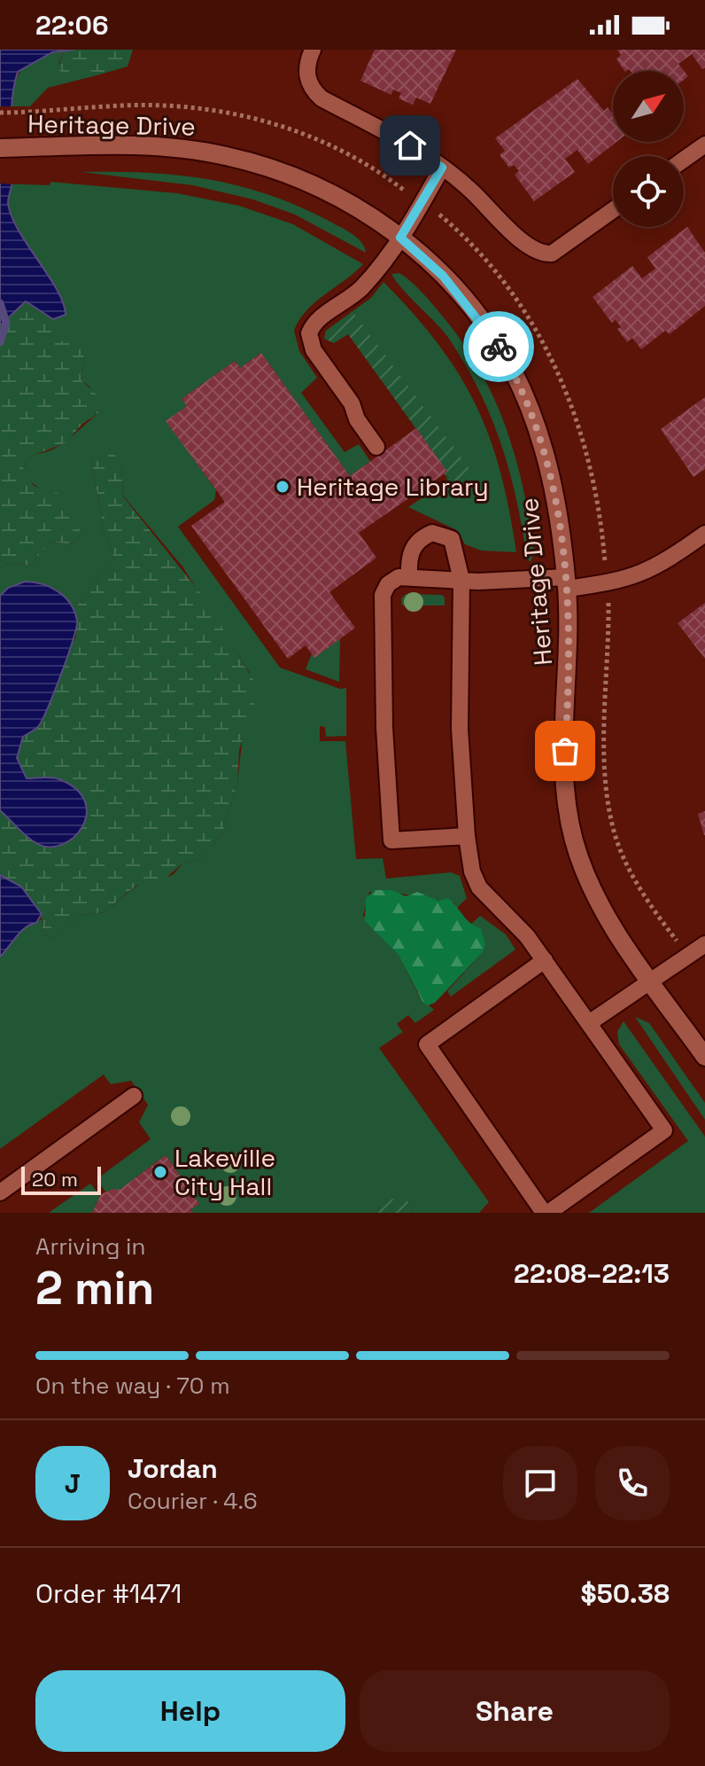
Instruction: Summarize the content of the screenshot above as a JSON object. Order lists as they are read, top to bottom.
{
  "streets": {
    "street": ["Heritage Drive"]
  },
  "places": ["Heritage Library", "Lakeville City Hall"],
  "scale_bar": "20 m",
  "north": "top right",
  "page": {
    "status": "22:06",
    "scale": "20 m",
    "heading": ["2 min", "Arriving in", "22:08–22:13"],
    "panel": [
      "Jordan",
      "Courier · 4.6",
      "Order #1471",
      "$50.38"
    ],
    "bar": "On the way · 70 m",
    "round": "J",
    "buttons": ["Help", "Share"]
  }
}
